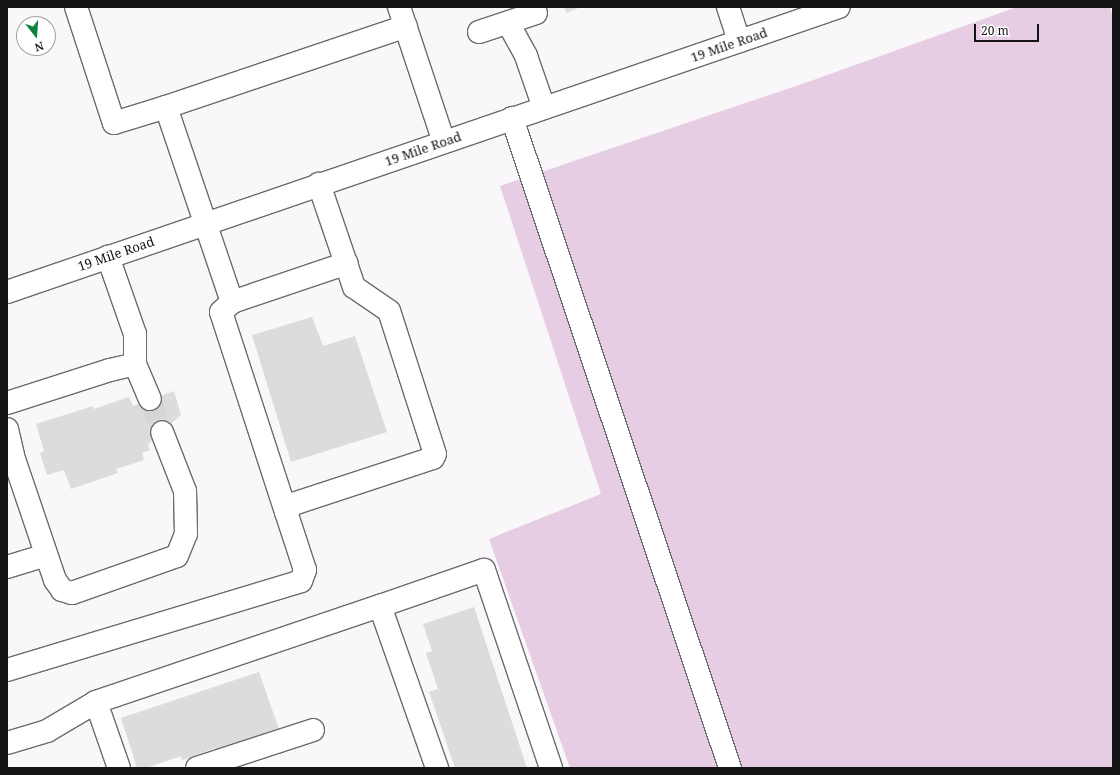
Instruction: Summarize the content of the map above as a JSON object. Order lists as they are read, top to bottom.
{
  "streets": {
    "street": ["19 Mile Road"]
  },
  "scale_bar": "20 m",
  "north": "bottom"
}
